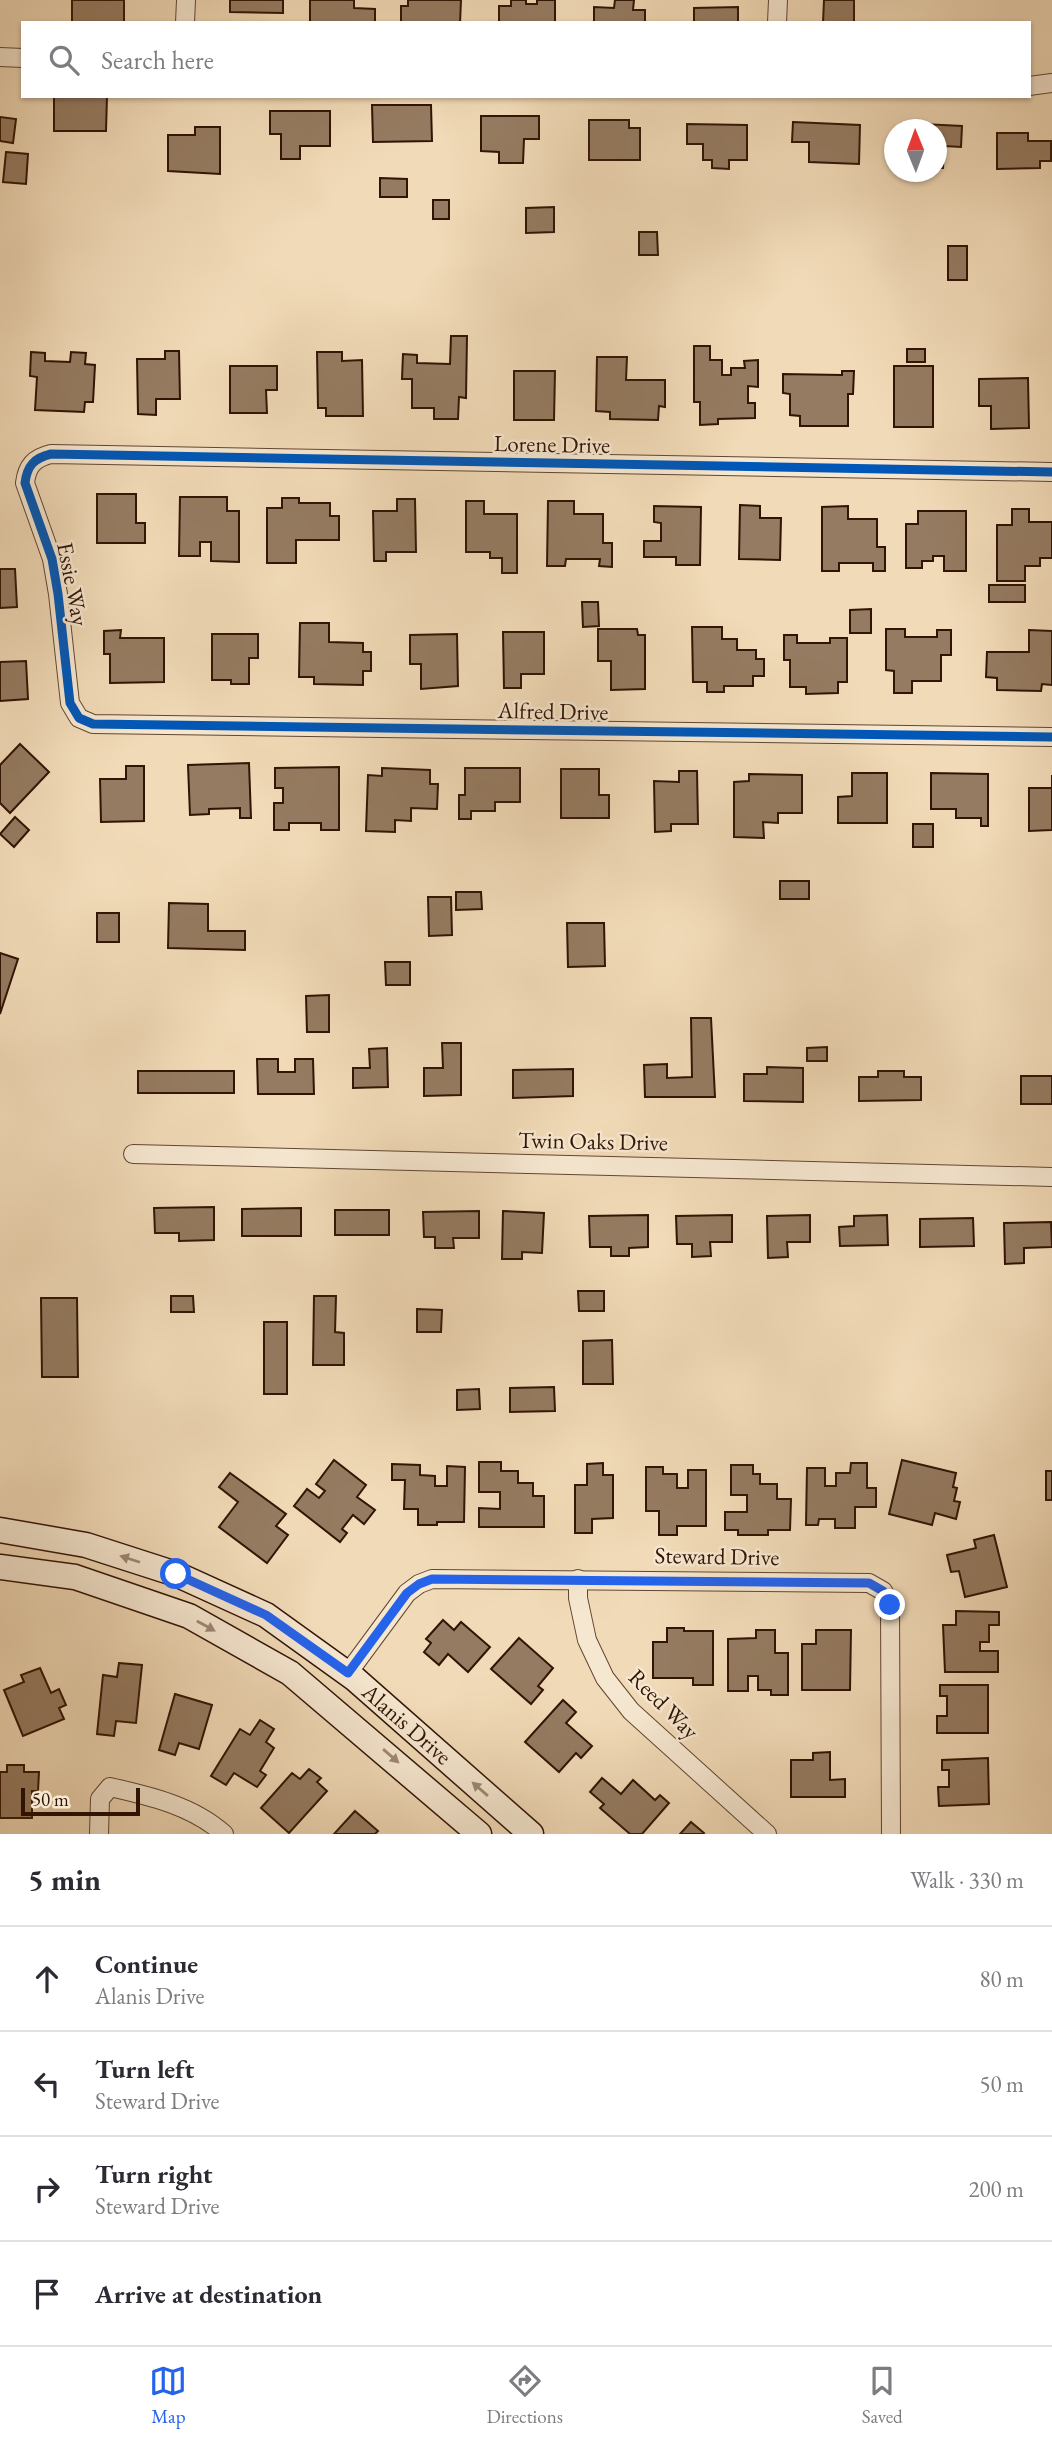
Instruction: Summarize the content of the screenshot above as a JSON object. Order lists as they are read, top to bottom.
{
  "streets": {
    "main road": ["Alanis Drive"],
    "street": [
      "Lorene Drive",
      "Essie Way",
      "Alfred Drive",
      "Twin Oaks Drive",
      "Steward Drive",
      "Reed Way"
    ]
  },
  "crossings": [
    ["Lorene Drive", "Essie Way"],
    ["Essie Way", "Alfred Drive"],
    ["Steward Drive", "Reed Way"],
    ["Steward Drive", "Alanis Drive"]
  ],
  "scale_bar": "50 m",
  "north": "top",
  "page": {
    "search": "Search here",
    "scale": "50 m",
    "heading": ["5 min", "Walk · 330 m"],
    "list": [
      ["Continue", "Alanis Drive", "80 m"],
      ["Turn left", "Steward Drive", "50 m"],
      ["Turn right", "Steward Drive", "200 m"],
      "Arrive at destination"
    ],
    "nav": ["Map", "Directions", "Saved"]
  }
}
